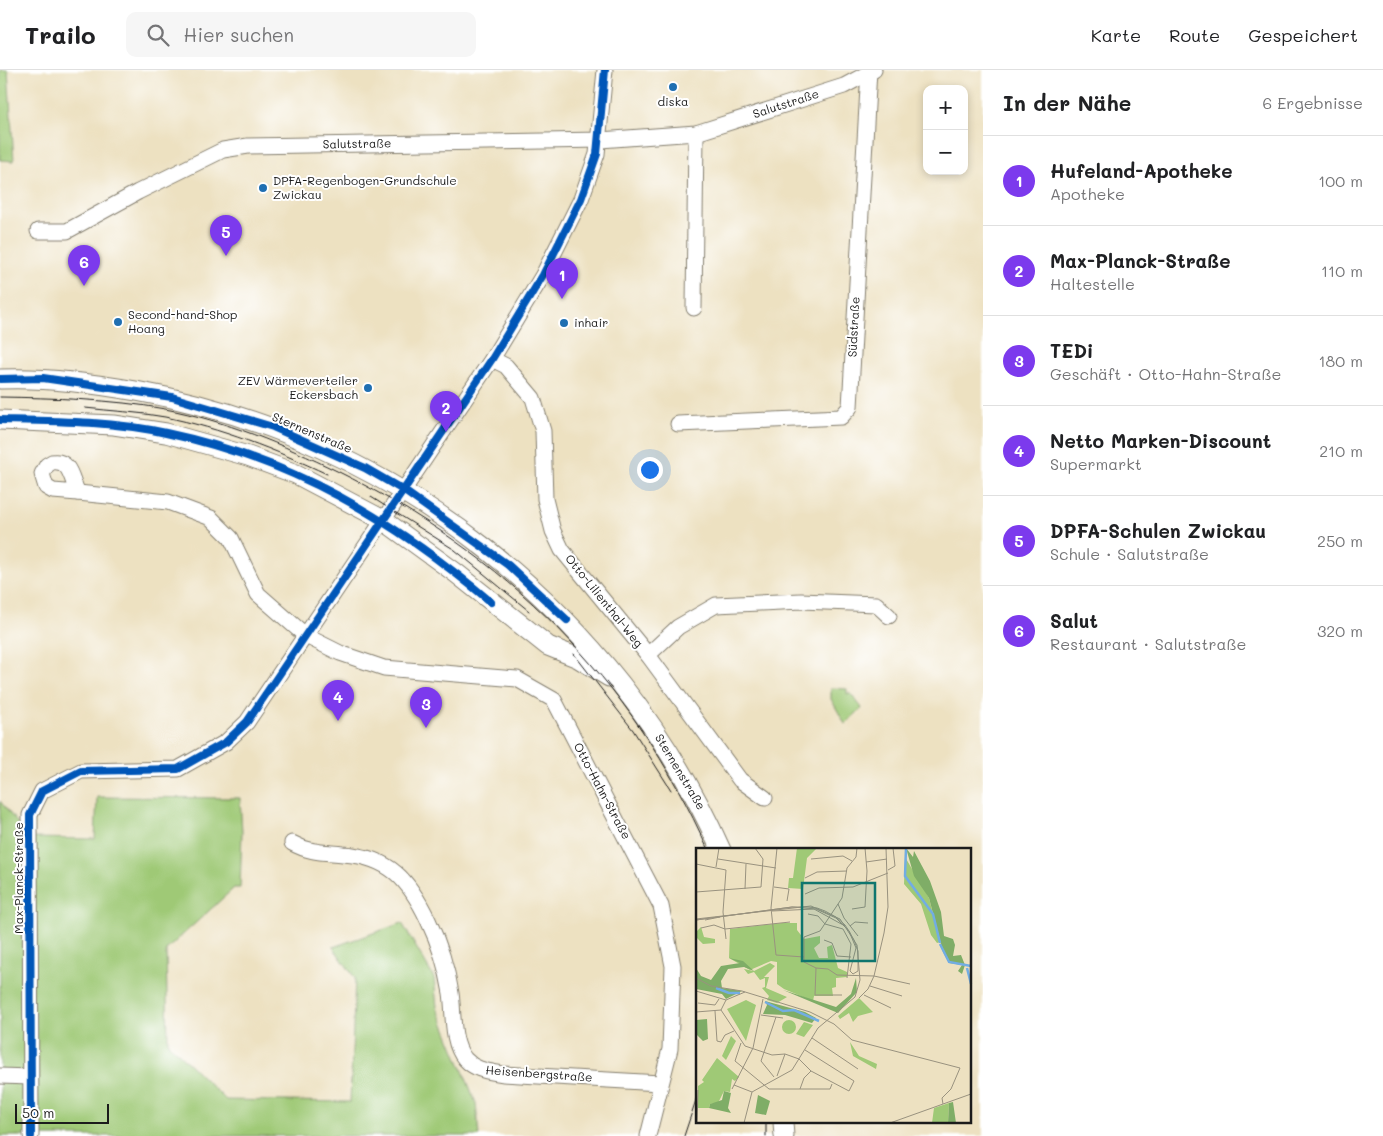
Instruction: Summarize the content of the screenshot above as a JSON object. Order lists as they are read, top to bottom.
{
  "streets": {
    "street": [
      "Salutstraße",
      "Südstraße",
      "Sternenstraße",
      "Otto-Lilienthal-Weg",
      "Otto-Hahn-Straße",
      "Max-Planck-Straße",
      "Heisenbergstraße"
    ]
  },
  "crossings": [
    ["Salutstraße", "Südstraße"],
    ["Salutstraße", "Max-Planck-Straße"],
    ["Sternenstraße", "Max-Planck-Straße"],
    ["Otto-Lilienthal-Weg", "Max-Planck-Straße"],
    ["Otto-Hahn-Straße", "Max-Planck-Straße"],
    ["Otto-Hahn-Straße", "Heisenbergstraße"]
  ],
  "places": [
    "diska",
    "DPFA-Regenbogen-Grundschule Zwickau",
    "Second-hand-Shop Hoang",
    "inhair",
    "ZEV Wärmeverteiler Eckersbach"
  ],
  "scale_bar": "50 m",
  "page": {
    "header": "Trailo",
    "search": "Hier suchen",
    "nav": ["Karte", "Route", "Gespeichert"],
    "heading": ["In der Nähe", "6 Ergebnisse"],
    "map_buttons": ["+", "−"],
    "list": [
      {
        "mark": "1",
        "name": "Hufeland-Apotheke",
        "note": "Apotheke",
        "value": "100 m"
      },
      {
        "mark": "2",
        "name": "Max-Planck-Straße",
        "note": "Haltestelle",
        "value": "110 m"
      },
      {
        "mark": "3",
        "name": "TEDi",
        "note": "Geschäft · Otto-Hahn-Straße",
        "value": "180 m"
      },
      {
        "mark": "4",
        "name": "Netto Marken-Discount",
        "note": "Supermarkt",
        "value": "210 m"
      },
      {
        "mark": "5",
        "name": "DPFA-Schulen Zwickau",
        "note": "Schule · Salutstraße",
        "value": "250 m"
      },
      {
        "mark": "6",
        "name": "Salut",
        "note": "Restaurant · Salutstraße",
        "value": "320 m"
      }
    ],
    "pins": [
      "5",
      "6",
      "1",
      "2",
      "4",
      "3"
    ],
    "scale": "50 m"
  }
}
